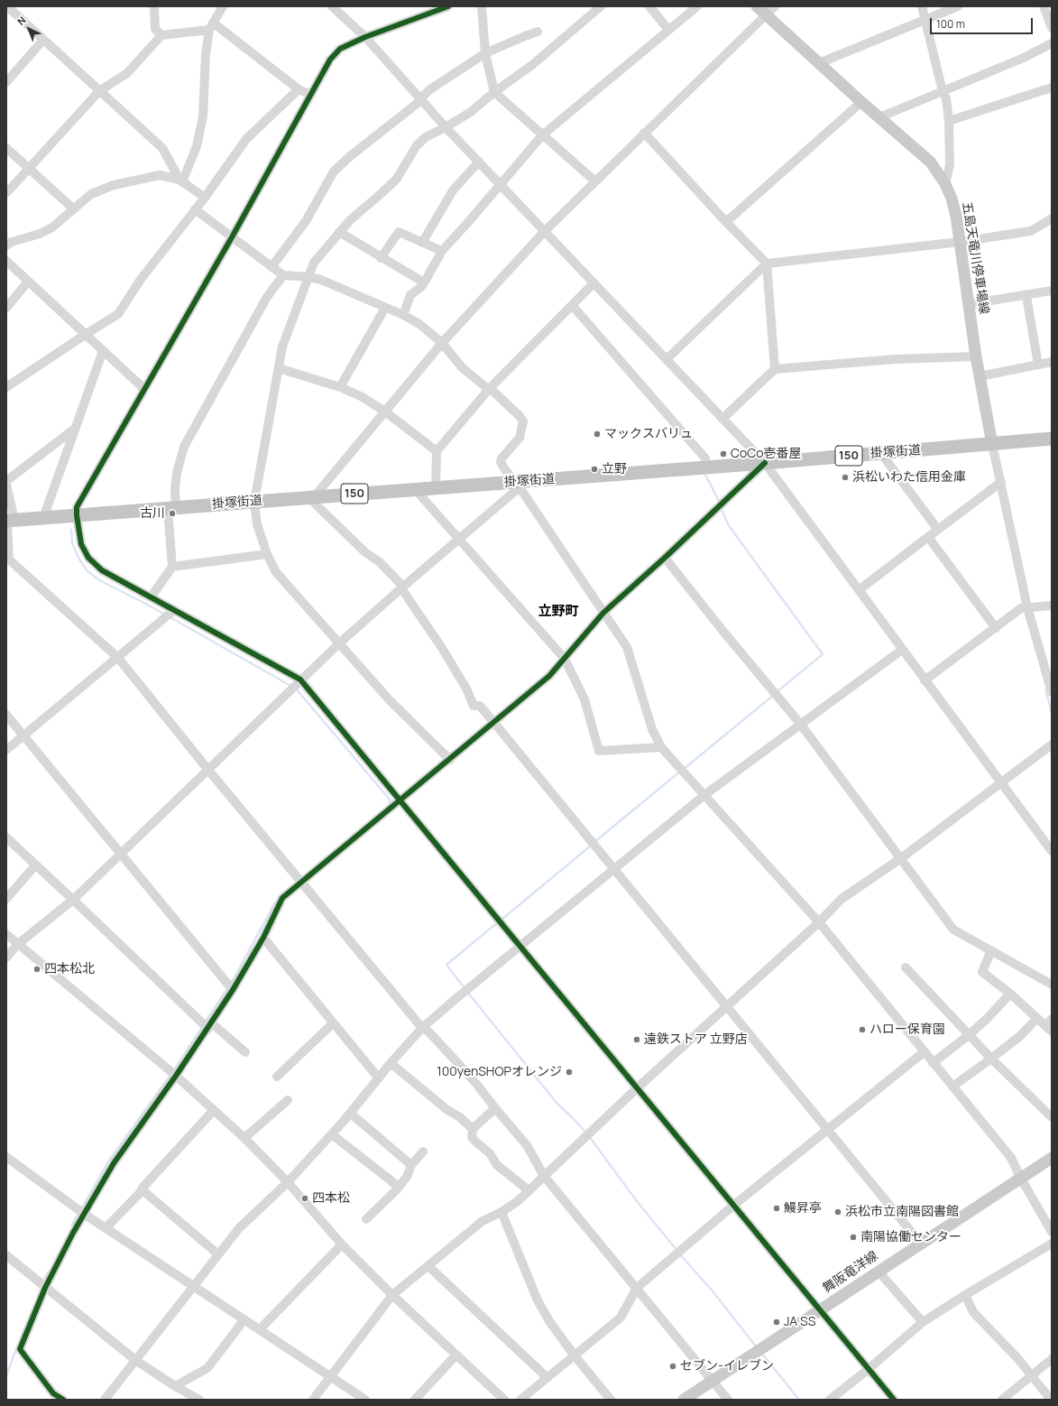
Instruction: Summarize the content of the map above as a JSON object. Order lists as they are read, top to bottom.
{
  "streets": {
    "highway": ["掛塚街道", "150"],
    "main road": ["五島天竜川停車場線", "舞阪竜洋線"]
  },
  "crossings": [
    ["五島天竜川停車場線", "掛塚街道"]
  ],
  "districts": ["立野町"],
  "places": [
    "マックスバリュ",
    "CoCo壱番屋",
    "立野",
    "浜松いわた信用金庫",
    "古川",
    "四本松北",
    "ハロー保育園",
    "遠鉄ストア 立野店",
    "100yenSHOPオレンジ",
    "四本松",
    "鰻昇亭",
    "浜松市立南陽図書館",
    "南陽協働センター",
    "JA SS",
    "セブン-イレブン"
  ],
  "scale_bar": "100 m",
  "north": "top left"
}
